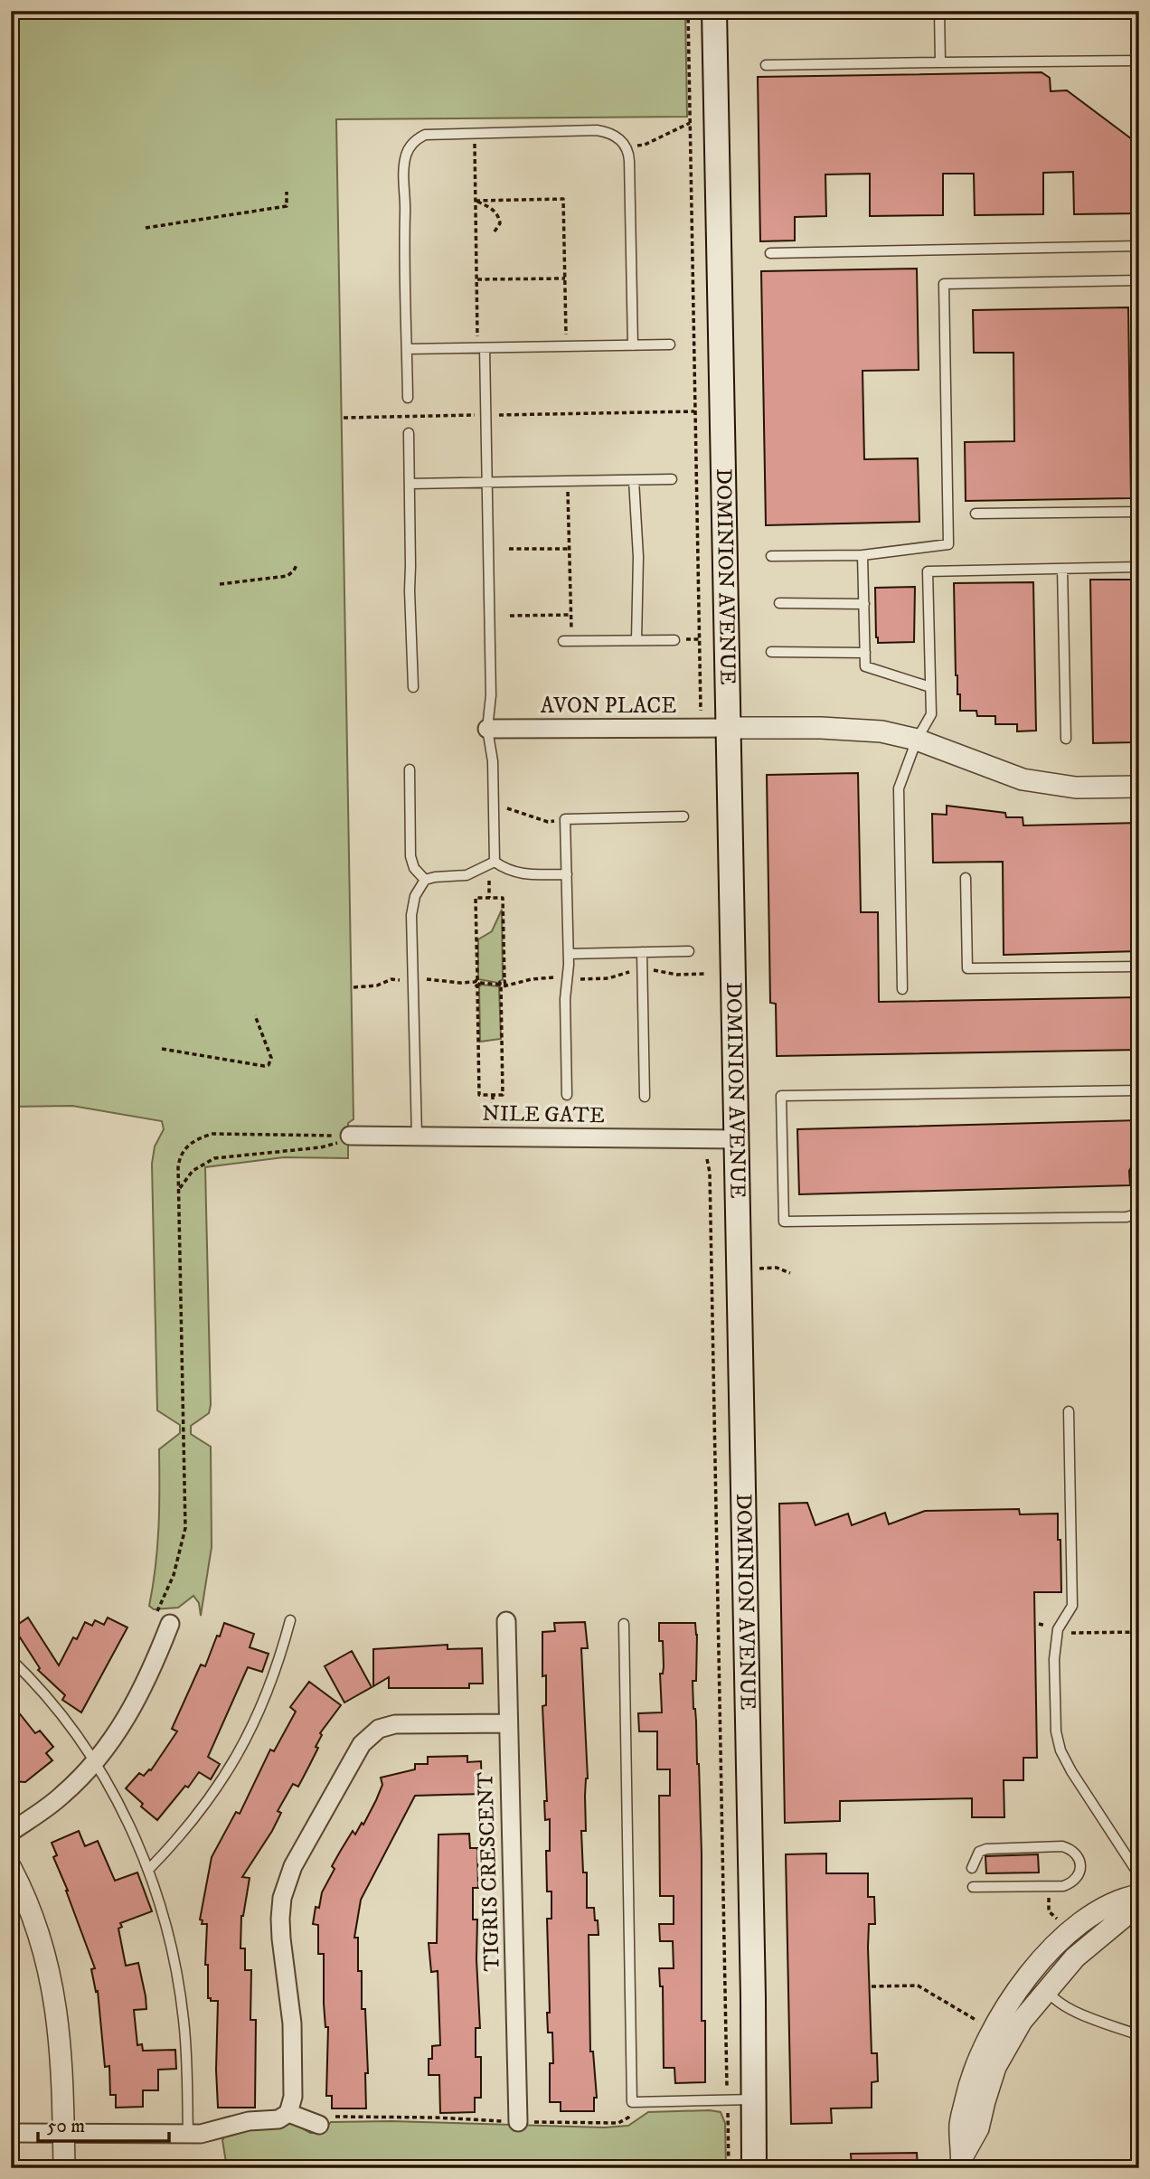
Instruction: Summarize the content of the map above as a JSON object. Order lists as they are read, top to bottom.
{
  "streets": {
    "main road": ["DOMINION AVENUE"],
    "street": ["AVON PLACE", "NILE GATE", "TIGRIS CRESCENT"]
  },
  "crossings": [
    ["DOMINION AVENUE", "AVON PLACE"],
    ["DOMINION AVENUE", "NILE GATE"]
  ],
  "scale_bar": "50 m"
}
